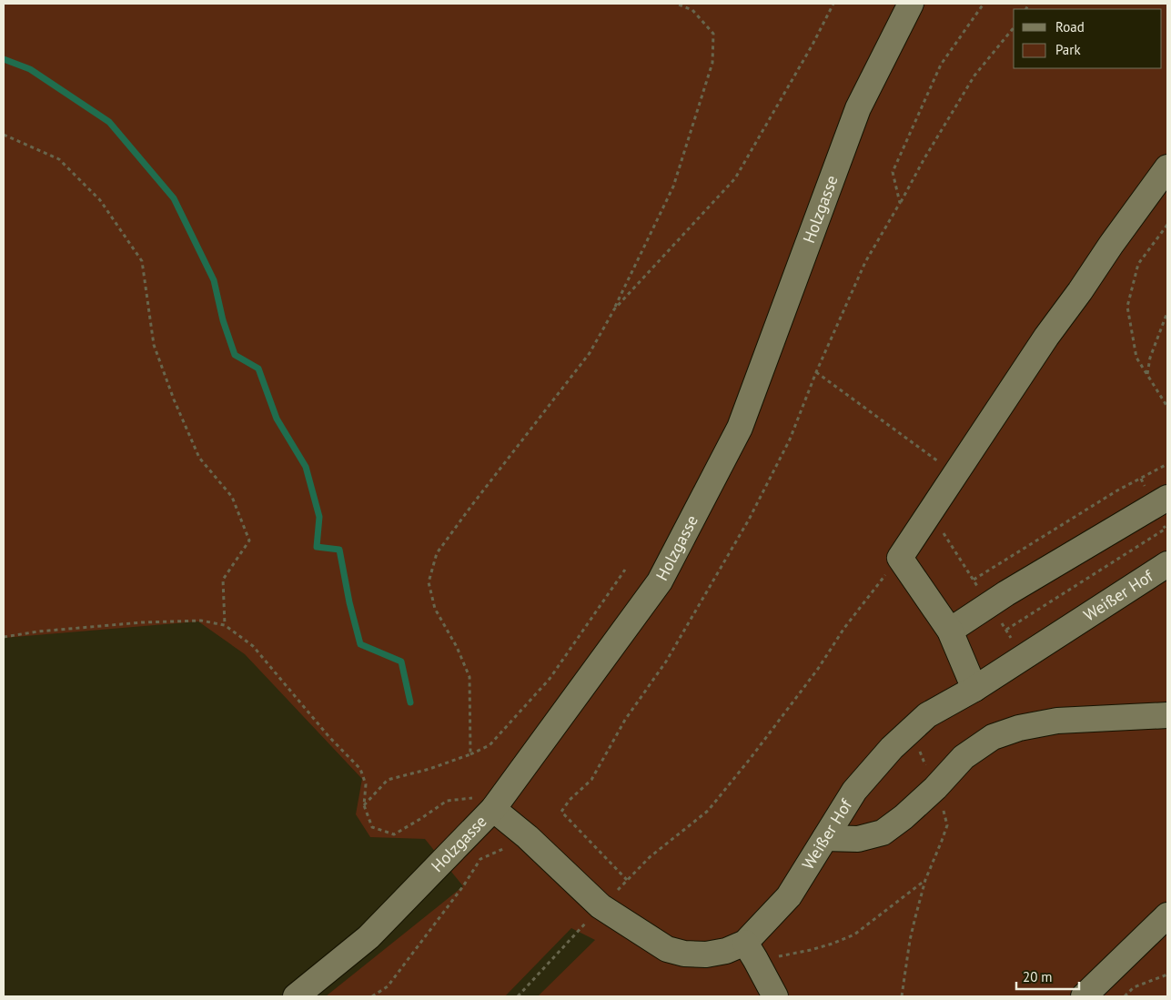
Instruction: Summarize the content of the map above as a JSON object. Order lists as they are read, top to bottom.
{
  "streets": {
    "street": ["Holzgasse", "Weißer Hof"]
  },
  "crossings": [
    ["Holzgasse", "Weißer Hof"]
  ],
  "legend": ["Road", "Park"],
  "scale_bar": "20 m"
}
